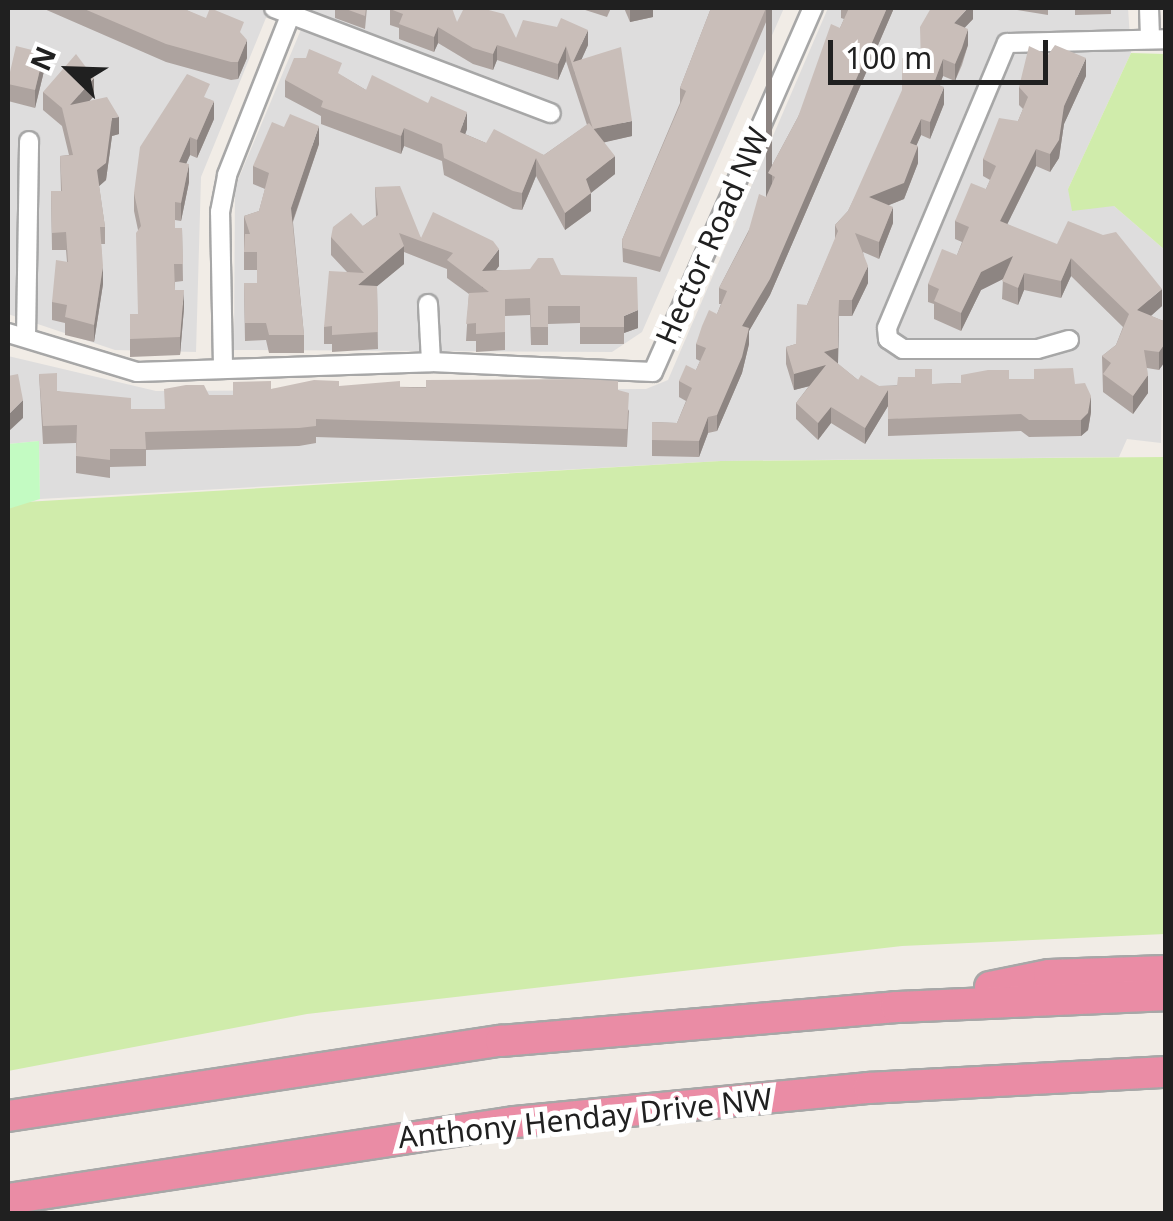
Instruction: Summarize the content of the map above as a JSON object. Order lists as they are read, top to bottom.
{
  "streets": {
    "highway": ["Anthony Henday Drive NW"],
    "street": ["Hector Road NW"]
  },
  "scale_bar": "100 m",
  "north": "top left"
}
